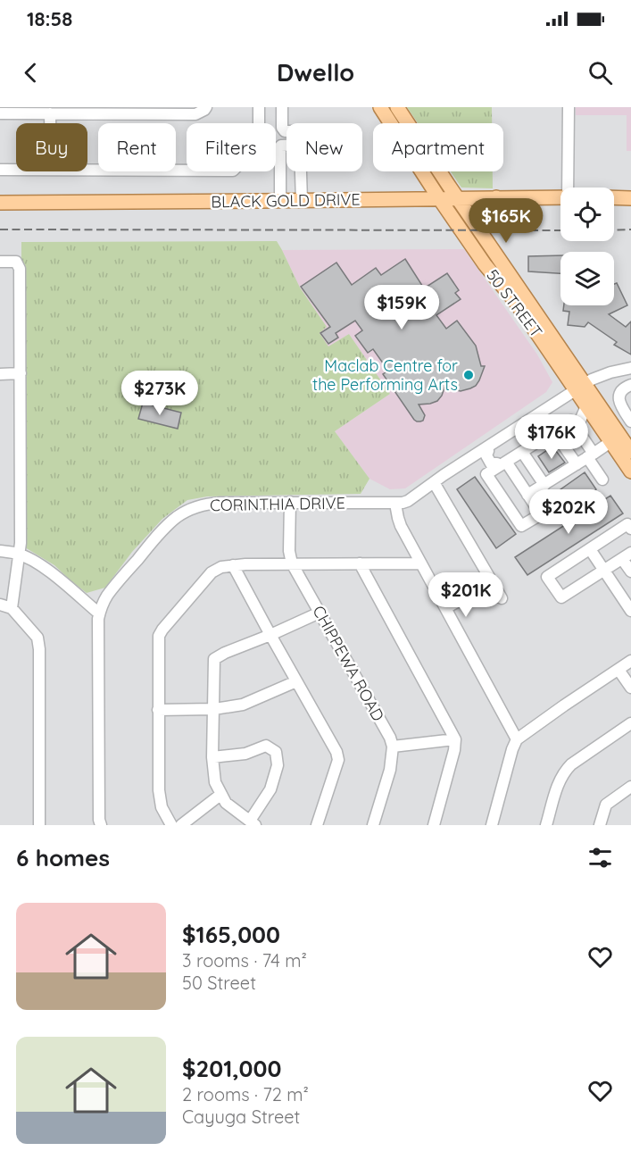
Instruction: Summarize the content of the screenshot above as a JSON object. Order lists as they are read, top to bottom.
{
  "streets": {
    "main road": ["BLACK GOLD DRIVE", "50 STREET"],
    "street": ["CORINTHIA DRIVE", "CHIPPEWA ROAD"]
  },
  "crossings": [
    ["BLACK GOLD DRIVE", "50 STREET"],
    ["50 STREET", "CORINTHIA DRIVE"],
    ["CORINTHIA DRIVE", "CHIPPEWA ROAD"]
  ],
  "places": ["Maclab Centre for the Performing Arts"],
  "page": {
    "status": "18:58",
    "header": "Dwello",
    "chip": [
      "Buy",
      "Rent",
      "Filters",
      "New",
      "Apartment"
    ],
    "price": [
      "$165K",
      "$159K",
      "$273K",
      "$176K",
      "$202K",
      "$201K"
    ],
    "heading": "6 homes",
    "list": [
      {
        "name": "$165,000",
        "note": "3 rooms · 74 m² · 50 Street"
      },
      {
        "name": "$201,000",
        "note": "2 rooms · 72 m² · Cayuga Street"
      }
    ]
  }
}
